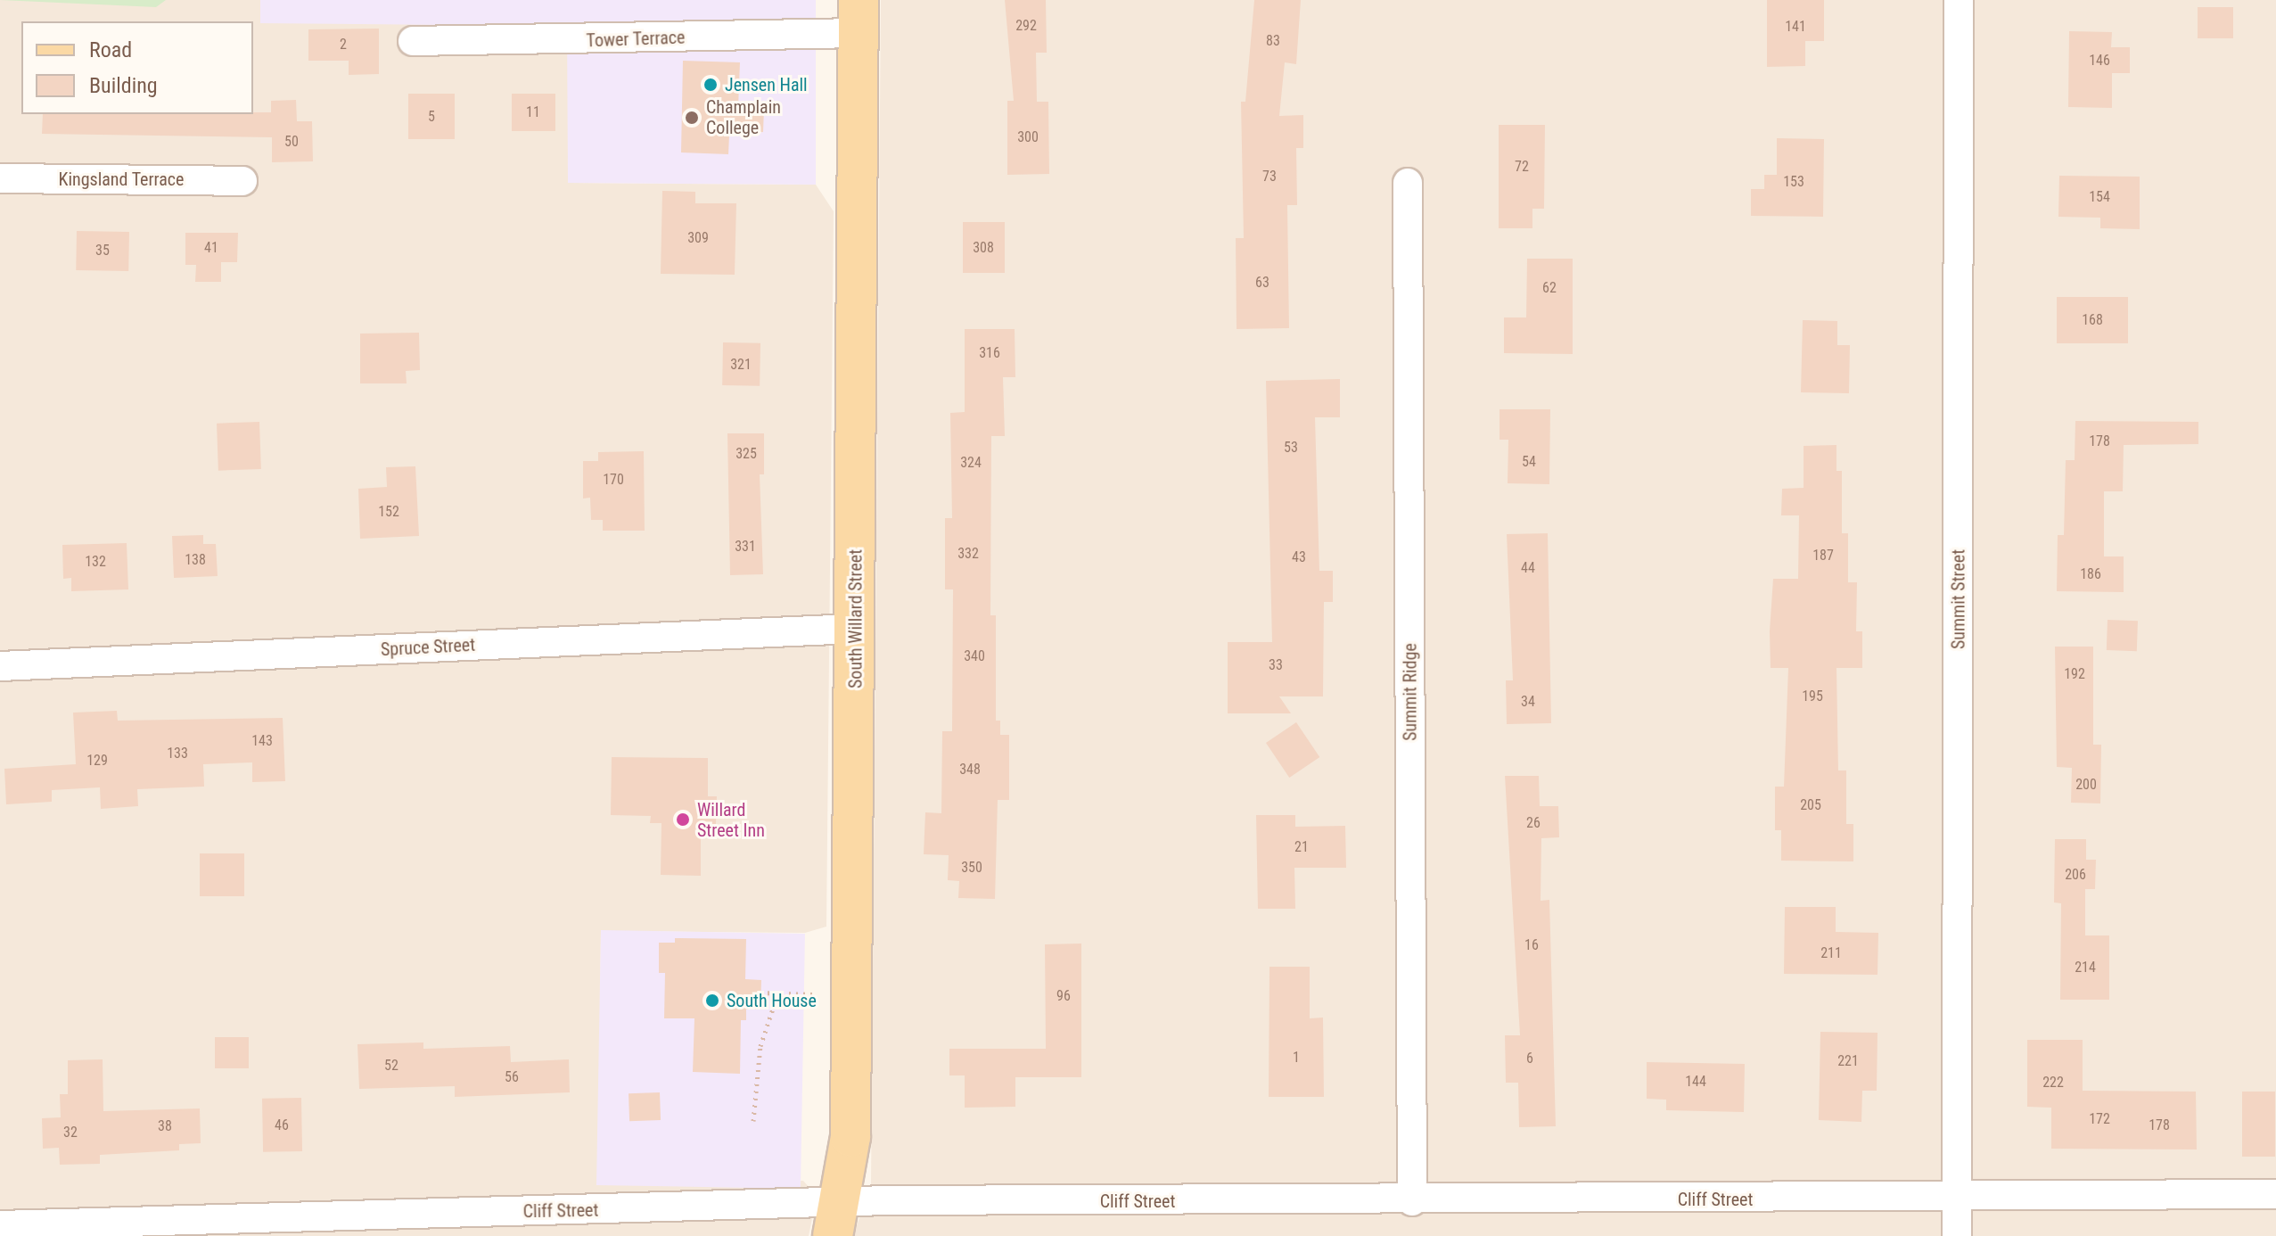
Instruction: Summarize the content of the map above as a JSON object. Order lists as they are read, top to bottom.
{
  "streets": {
    "main road": ["South Willard Street"],
    "street": [
      "Tower Terrace",
      "Kingsland Terrace",
      "Summit Street",
      "Spruce Street",
      "Summit Ridge",
      "Cliff Street"
    ]
  },
  "crossings": [
    ["Tower Terrace", "South Willard Street"],
    ["Summit Street", "Cliff Street"],
    ["South Willard Street", "Spruce Street"],
    ["South Willard Street", "Cliff Street"],
    ["Summit Ridge", "Cliff Street"]
  ],
  "places": [
    "Jensen Hall",
    "Champlain College",
    "Willard Street Inn",
    "South House"
  ],
  "house_numbers": [
    "292",
    "141",
    "83",
    "2",
    "146",
    "11",
    "5",
    "300",
    "50",
    "72",
    "73",
    "153",
    "154",
    "309",
    "41",
    "308",
    "35",
    "63",
    "62",
    "168",
    "316",
    "321",
    "178",
    "53",
    "325",
    "54",
    "324",
    "170",
    "152",
    "331",
    "332",
    "187",
    "43",
    "138",
    "132",
    "44",
    "186",
    "340",
    "33",
    "192",
    "195",
    "34",
    "143",
    "133",
    "129",
    "348",
    "200",
    "205",
    "26",
    "21",
    "350",
    "206",
    "16",
    "211",
    "214",
    "96",
    "1",
    "6",
    "221",
    "52",
    "56",
    "144",
    "222",
    "172",
    "46",
    "178",
    "38",
    "32"
  ],
  "legend": ["Road", "Building"]
}
